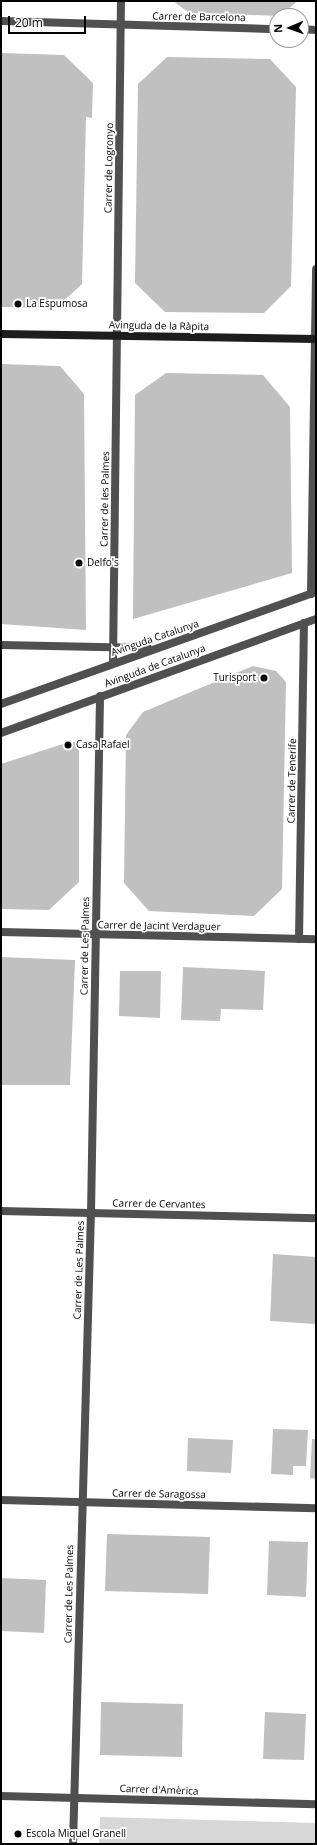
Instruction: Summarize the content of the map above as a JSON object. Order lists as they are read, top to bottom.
{
  "streets": {
    "street": [
      "Carrer de Barcelona",
      "Carrer de Logronyo",
      "Avinguda de la Ràpita",
      "Carrer de les Palmes",
      "Avinguda Catalunya",
      "Avinguda de Catalunya",
      "Carrer de Tenerife",
      "Carrer de Jacint Verdaguer",
      "Carrer de Les Palmes",
      "Carrer de Cervantes",
      "Carrer de Saragossa",
      "Carrer d'Amèrica"
    ]
  },
  "crossings": [
    ["Carrer de Barcelona", "Carrer de Logronyo"],
    ["Carrer de Logronyo", "Avinguda de la Ràpita"],
    ["Carrer de Logronyo", "Carrer de les Palmes"],
    ["Avinguda de la Ràpita", "Carrer de les Palmes"],
    ["Carrer de les Palmes", "Avinguda Catalunya"],
    ["Avinguda de Catalunya", "Carrer de Tenerife"],
    ["Avinguda de Catalunya", "Carrer de Les Palmes"],
    ["Carrer de Tenerife", "Carrer de Jacint Verdaguer"],
    ["Carrer de Jacint Verdaguer", "Carrer de Les Palmes"],
    ["Carrer de Les Palmes", "Carrer de Cervantes"],
    ["Carrer de Les Palmes", "Carrer de Saragossa"],
    ["Carrer de Les Palmes", "Carrer d'Amèrica"]
  ],
  "places": [
    "La Espumosa",
    "Delfo's",
    "Turisport",
    "Casa Rafael",
    "Escola Miquel Granell"
  ],
  "scale_bar": "20 m",
  "north": "left"
}
